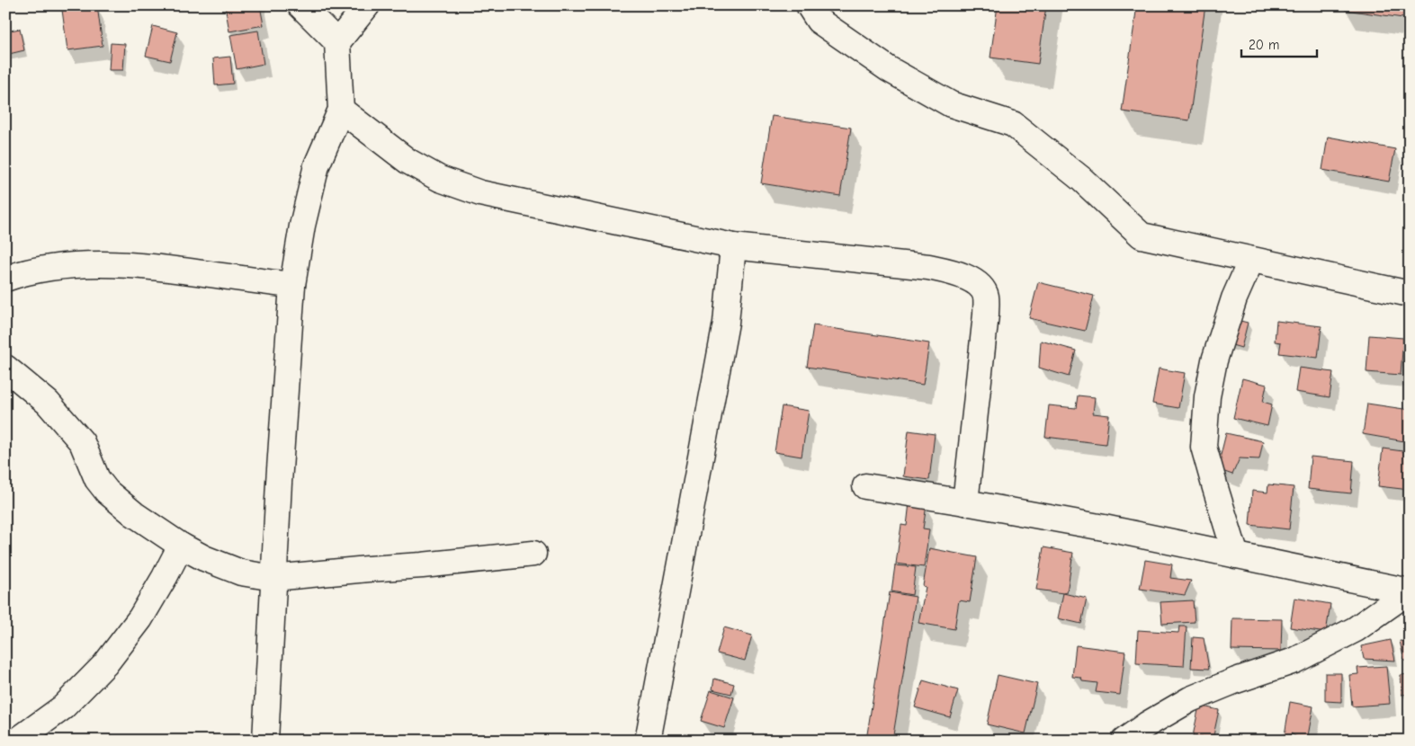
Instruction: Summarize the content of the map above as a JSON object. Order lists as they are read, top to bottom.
{
  "scale_bar": "20 m"
}
